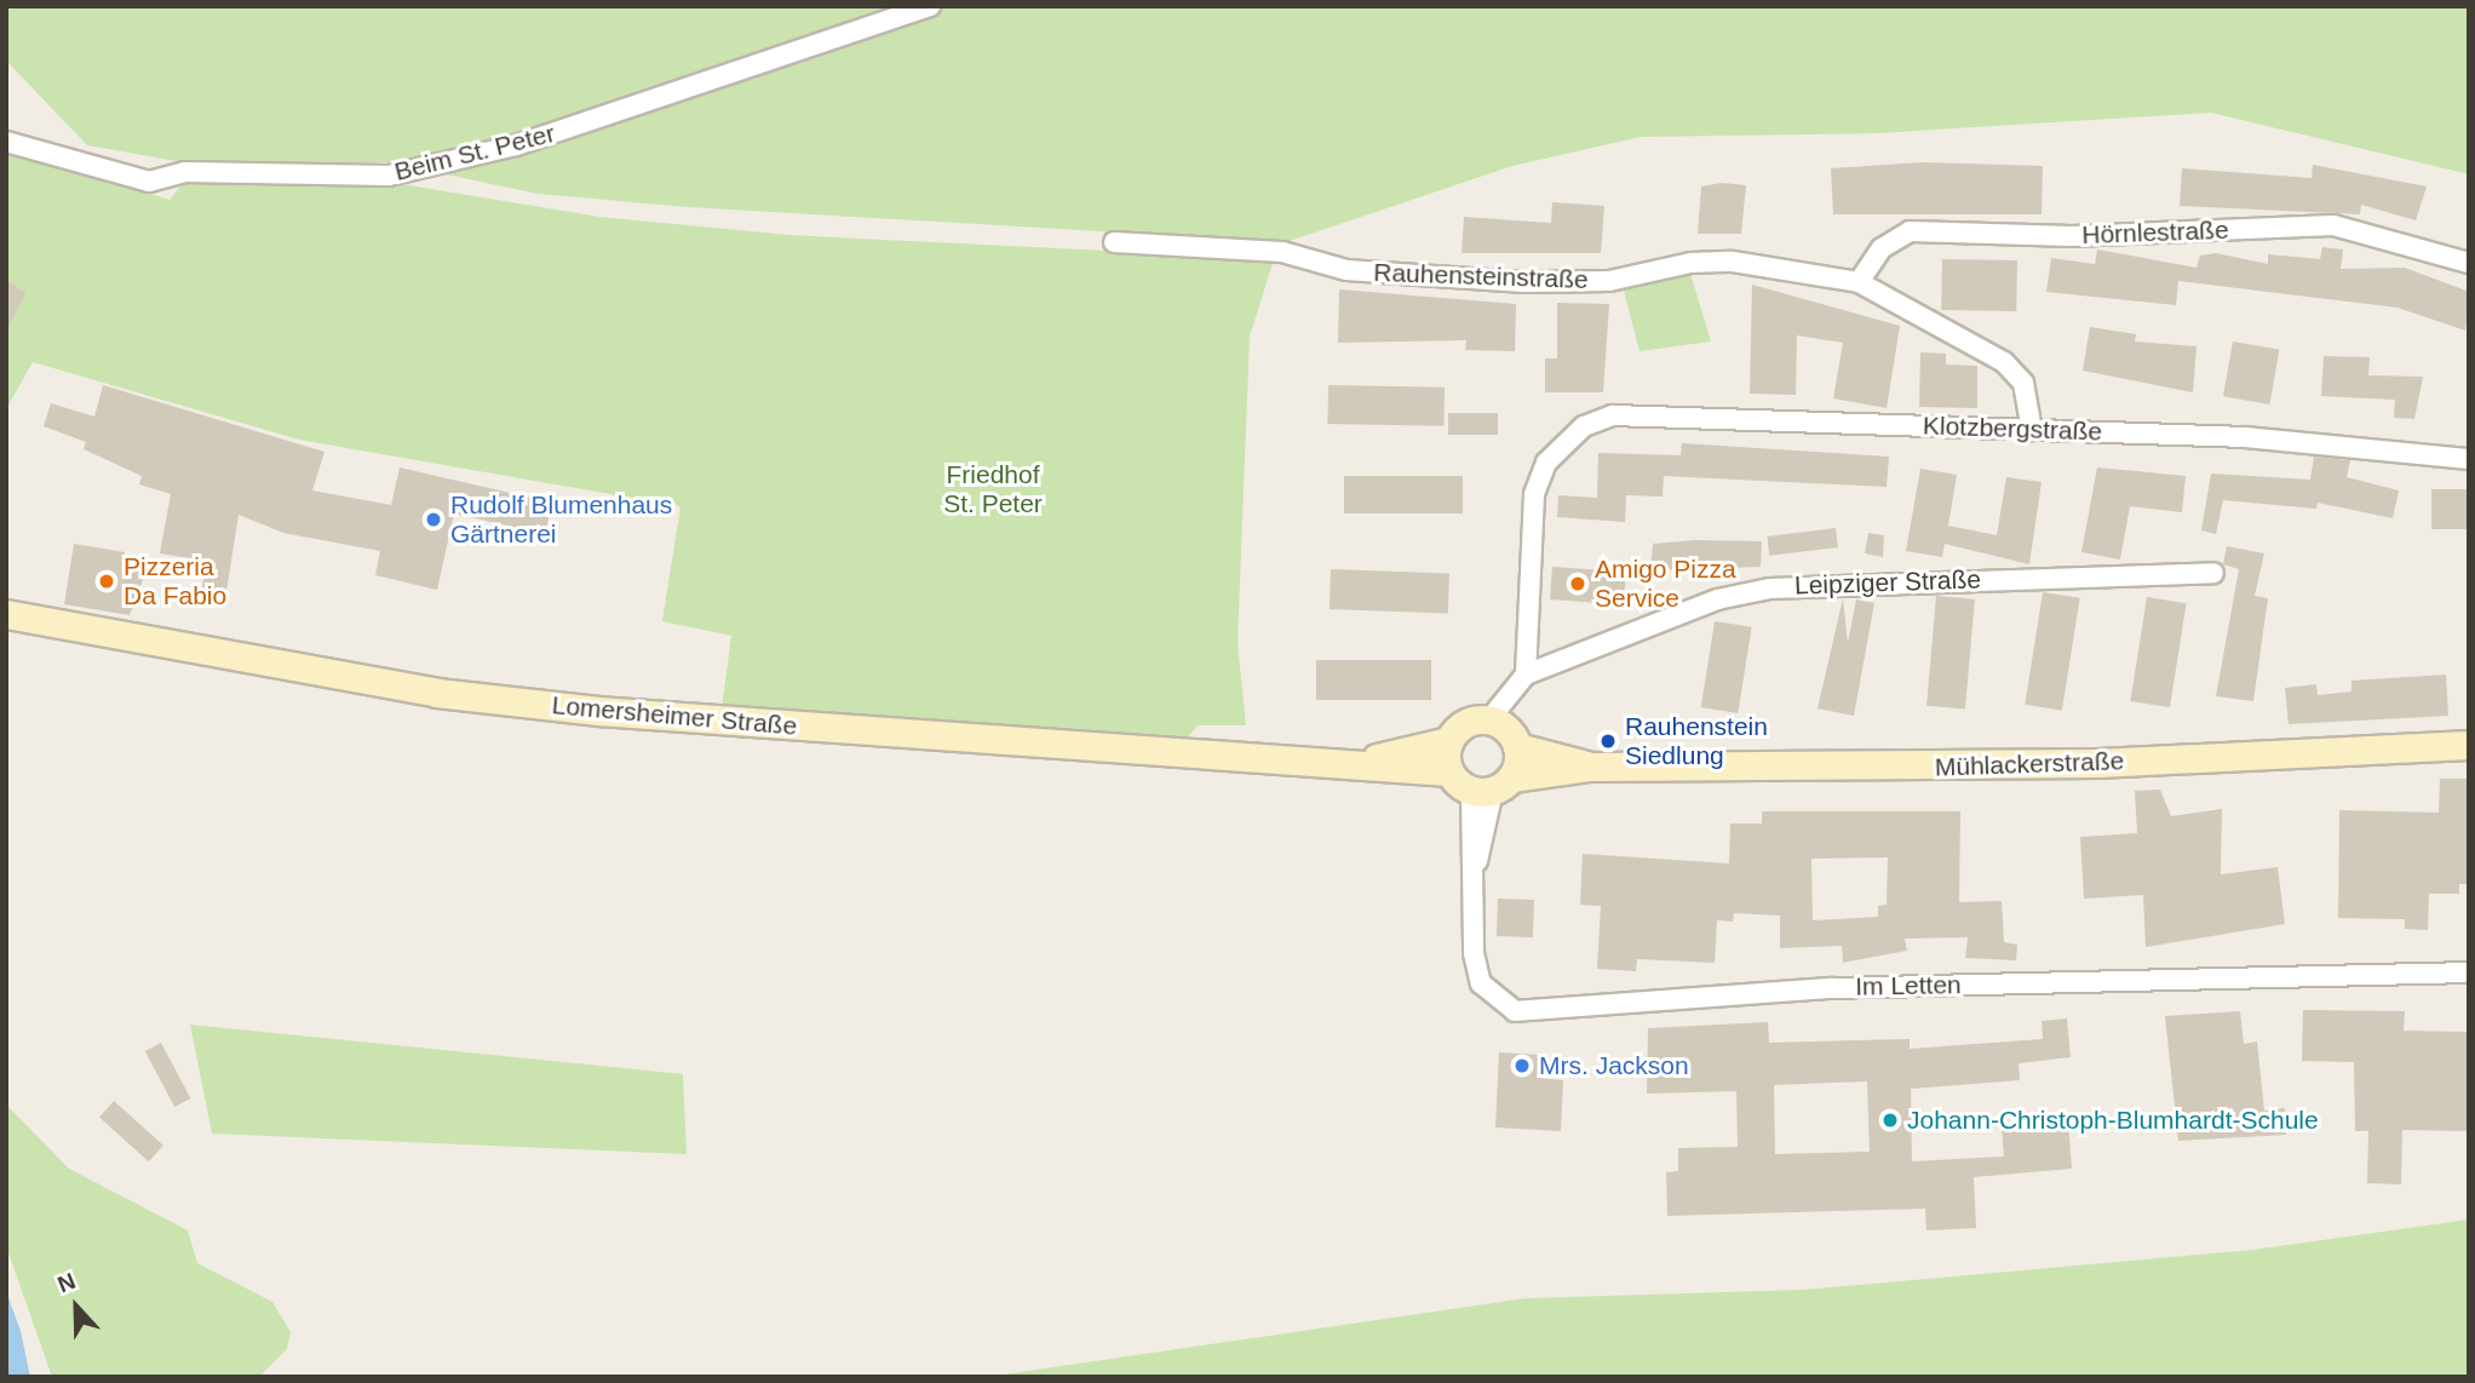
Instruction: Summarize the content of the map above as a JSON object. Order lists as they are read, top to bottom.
{
  "streets": {
    "street": [
      "Beim St. Peter",
      "Hörnlestraße",
      "Rauhensteinstraße",
      "Klotzbergstraße",
      "Leipziger Straße",
      "Lomersheimer Straße",
      "Mühlackerstraße",
      "Im Letten"
    ]
  },
  "crossings": [
    ["Hörnlestraße", "Rauhensteinstraße"],
    ["Rauhensteinstraße", "Klotzbergstraße"],
    ["Klotzbergstraße", "Leipziger Straße"],
    ["Lomersheimer Straße", "Mühlackerstraße"],
    ["Lomersheimer Straße", "Im Letten"],
    ["Mühlackerstraße", "Im Letten"]
  ],
  "parks": ["Friedhof St. Peter"],
  "places": [
    "Rudolf Blumenhaus Gärtnerei",
    "Pizzeria Da Fabio",
    "Amigo Pizza Service",
    "Rauhenstein Siedlung",
    "Mrs. Jackson",
    "Johann-Christoph-Blumhardt-Schule"
  ],
  "north": "top"
}
